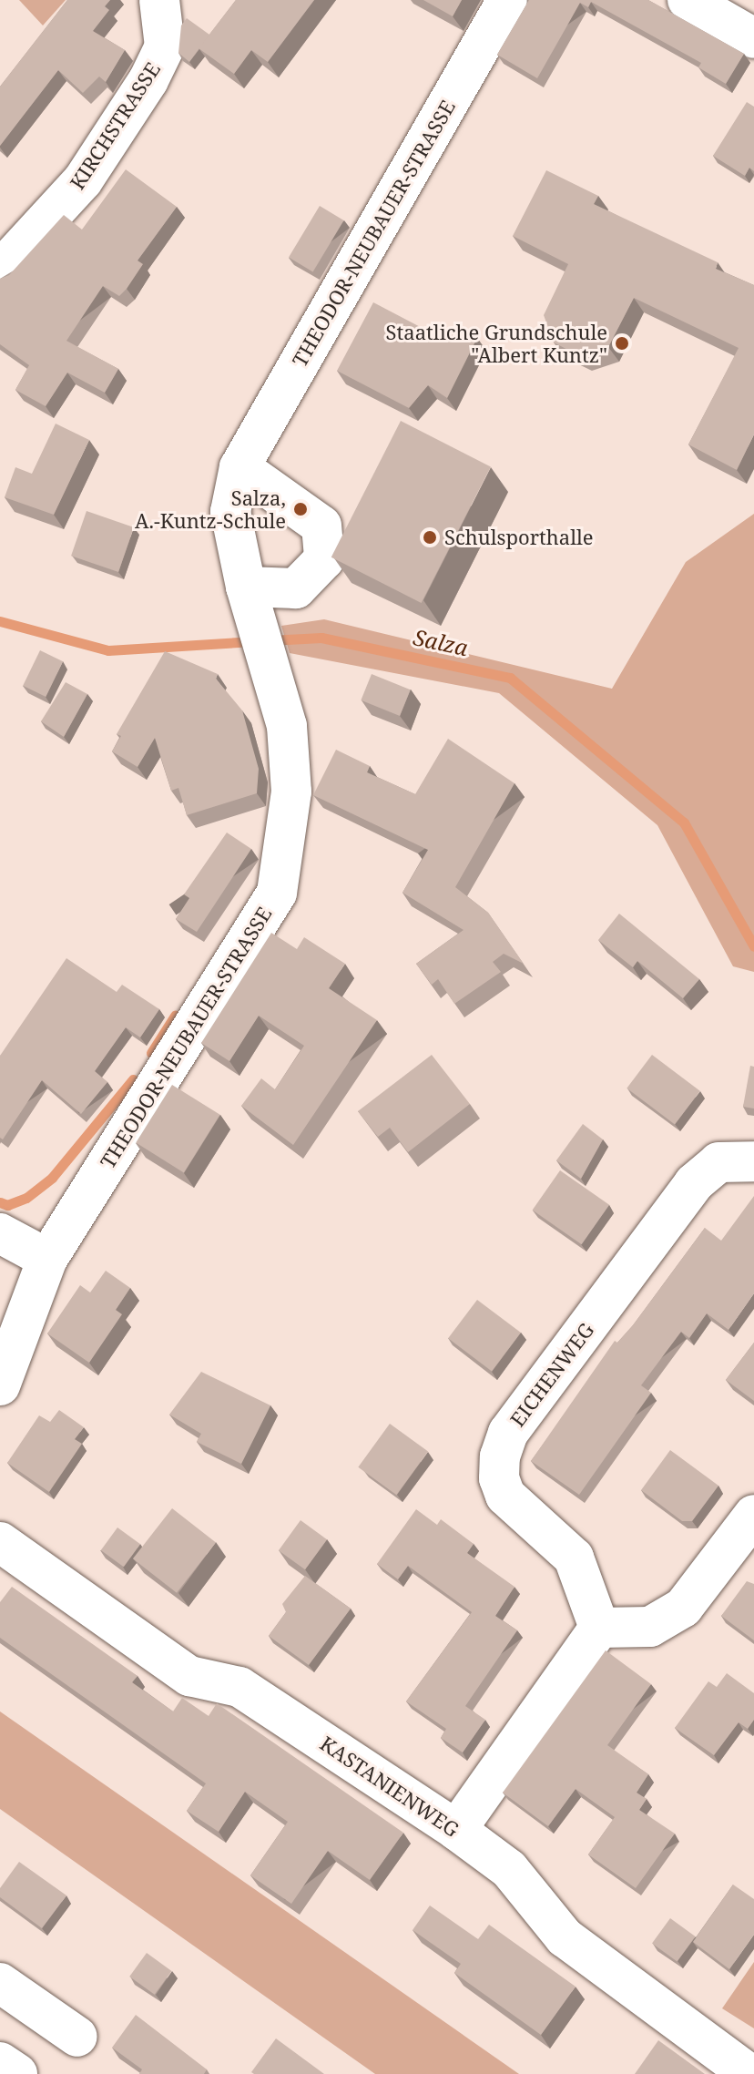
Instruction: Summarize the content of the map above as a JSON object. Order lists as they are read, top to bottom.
{
  "streets": {
    "street": [
      "KIRCHSTRASSE",
      "THEODOR-NEUBAUER-STRASSE",
      "EICHENWEG",
      "KASTANIENWEG"
    ]
  },
  "water": ["Salza"],
  "places": ["Staatliche Grundschule \"Albert Kuntz\"", "Salza, A.-Kuntz-Schule", "Schulsporthalle"]
}
